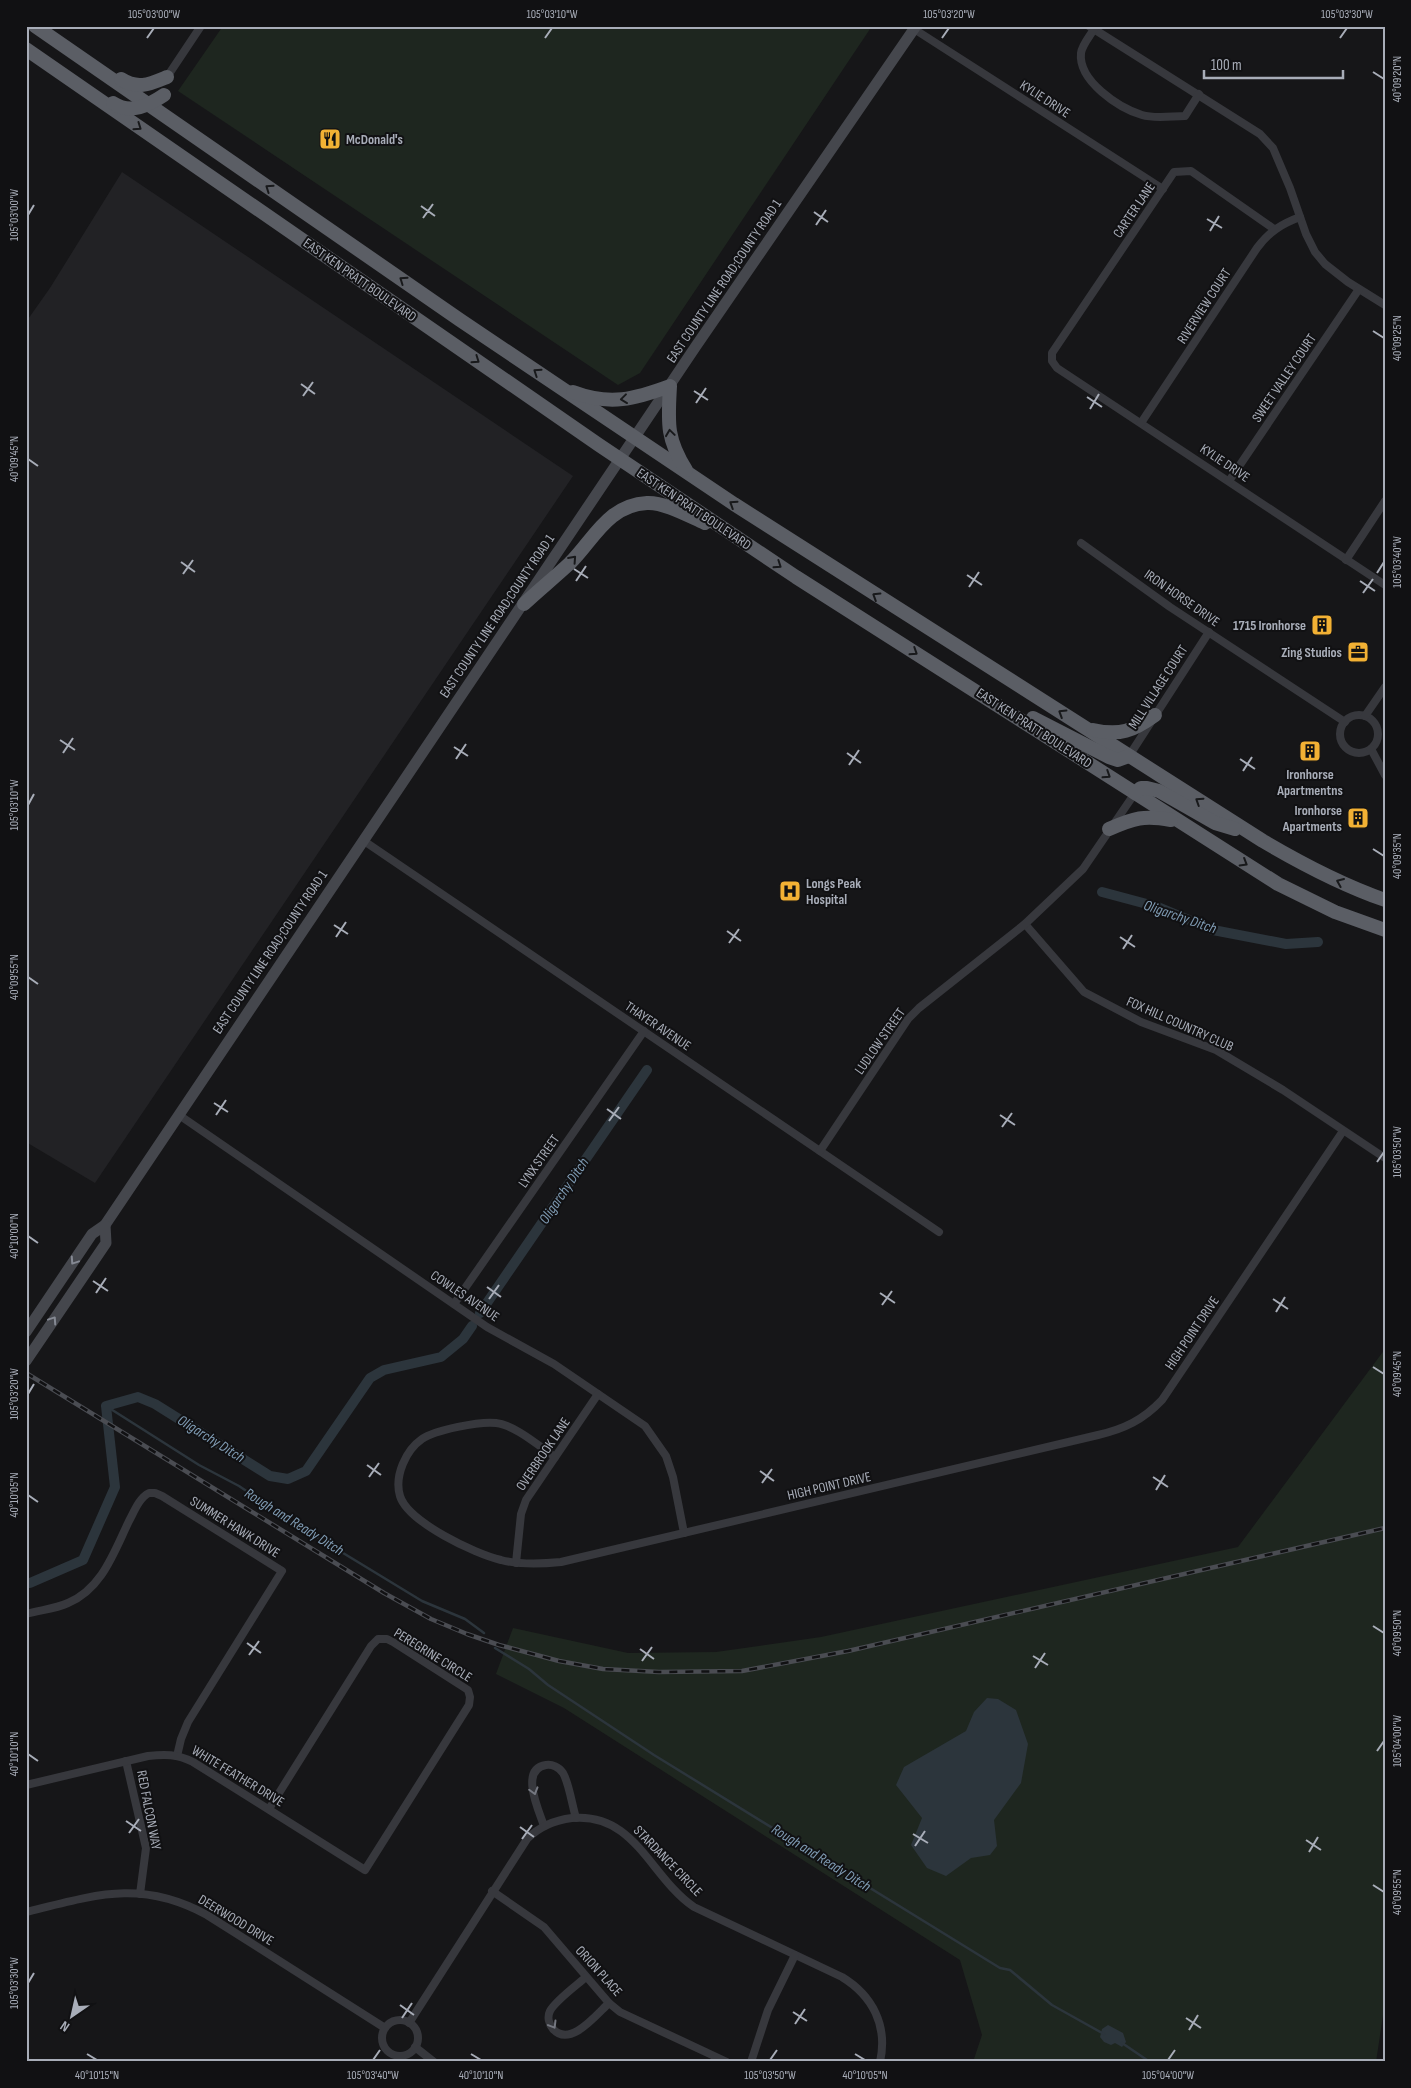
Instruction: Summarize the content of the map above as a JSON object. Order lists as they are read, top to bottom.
{
  "streets": {
    "highway": ["EAST KEN PRATT BOULEVARD"],
    "main road": ["EAST COUNTY LINE ROAD;COUNTY ROAD 1"],
    "street": [
      "KYLIE DRIVE",
      "CARTER LANE",
      "RIVERVIEW COURT",
      "SWEET VALLEY COURT",
      "IRON HORSE DRIVE",
      "MILL VILLAGE COURT",
      "FOX HILL COUNTRY CLUB",
      "THAYER AVENUE",
      "LUDLOW STREET",
      "LYNX STREET",
      "COWLES AVENUE",
      "HIGH POINT DRIVE",
      "OVERBROOK LANE",
      "SUMMER HAWK DRIVE",
      "PEREGRINE CIRCLE",
      "WHITE FEATHER DRIVE",
      "RED FALCON WAY",
      "STARDANCE CIRCLE",
      "DEERWOOD DRIVE",
      "ORION PLACE"
    ]
  },
  "crossings": [
    ["KYLIE DRIVE", "CARTER LANE"],
    ["KYLIE DRIVE", "EAST COUNTY LINE ROAD;COUNTY ROAD 1"],
    ["KYLIE DRIVE", "RIVERVIEW COURT"],
    ["KYLIE DRIVE", "SWEET VALLEY COURT"],
    ["CARTER LANE", "RIVERVIEW COURT"],
    ["EAST KEN PRATT BOULEVARD", "EAST COUNTY LINE ROAD;COUNTY ROAD 1"],
    ["EAST KEN PRATT BOULEVARD", "MILL VILLAGE COURT"],
    ["EAST COUNTY LINE ROAD;COUNTY ROAD 1", "THAYER AVENUE"],
    ["EAST COUNTY LINE ROAD;COUNTY ROAD 1", "COWLES AVENUE"],
    ["IRON HORSE DRIVE", "MILL VILLAGE COURT"],
    ["FOX HILL COUNTRY CLUB", "LUDLOW STREET"],
    ["FOX HILL COUNTRY CLUB", "HIGH POINT DRIVE"],
    ["THAYER AVENUE", "LUDLOW STREET"],
    ["THAYER AVENUE", "LYNX STREET"],
    ["LYNX STREET", "COWLES AVENUE"],
    ["COWLES AVENUE", "HIGH POINT DRIVE"],
    ["COWLES AVENUE", "OVERBROOK LANE"],
    ["HIGH POINT DRIVE", "OVERBROOK LANE"],
    ["SUMMER HAWK DRIVE", "WHITE FEATHER DRIVE"],
    ["PEREGRINE CIRCLE", "WHITE FEATHER DRIVE"],
    ["WHITE FEATHER DRIVE", "RED FALCON WAY"],
    ["RED FALCON WAY", "DEERWOOD DRIVE"],
    ["STARDANCE CIRCLE", "DEERWOOD DRIVE"],
    ["STARDANCE CIRCLE", "ORION PLACE"]
  ],
  "water": ["Oligarchy Ditch", "Rough and Ready Ditch"],
  "places": {
    "restaurant": ["McDonald's"],
    "building": ["1715 Ironhorse", "Ironhorse Apartmentns", "Ironhorse Apartments"],
    "office": ["Zing Studios"],
    "hospital": ["Longs Peak Hospital"]
  },
  "scale_bar": "100 m",
  "north": "bottom left",
  "coordinates": [
    "105°03'00\"W",
    "105°03'10\"W",
    "105°03'20\"W",
    "105°03'30\"W",
    "40°09'20\"N",
    "40°09'25\"N",
    "40°09'45\"N",
    "105°03'40\"W",
    "40°09'35\"N",
    "40°09'55\"N",
    "105°03'50\"W",
    "40°10'00\"N",
    "40°10'05\"N",
    "40°09'50\"N",
    "105°04'00\"W",
    "40°10'10\"N",
    "40°10'15\"N"
  ]
}
